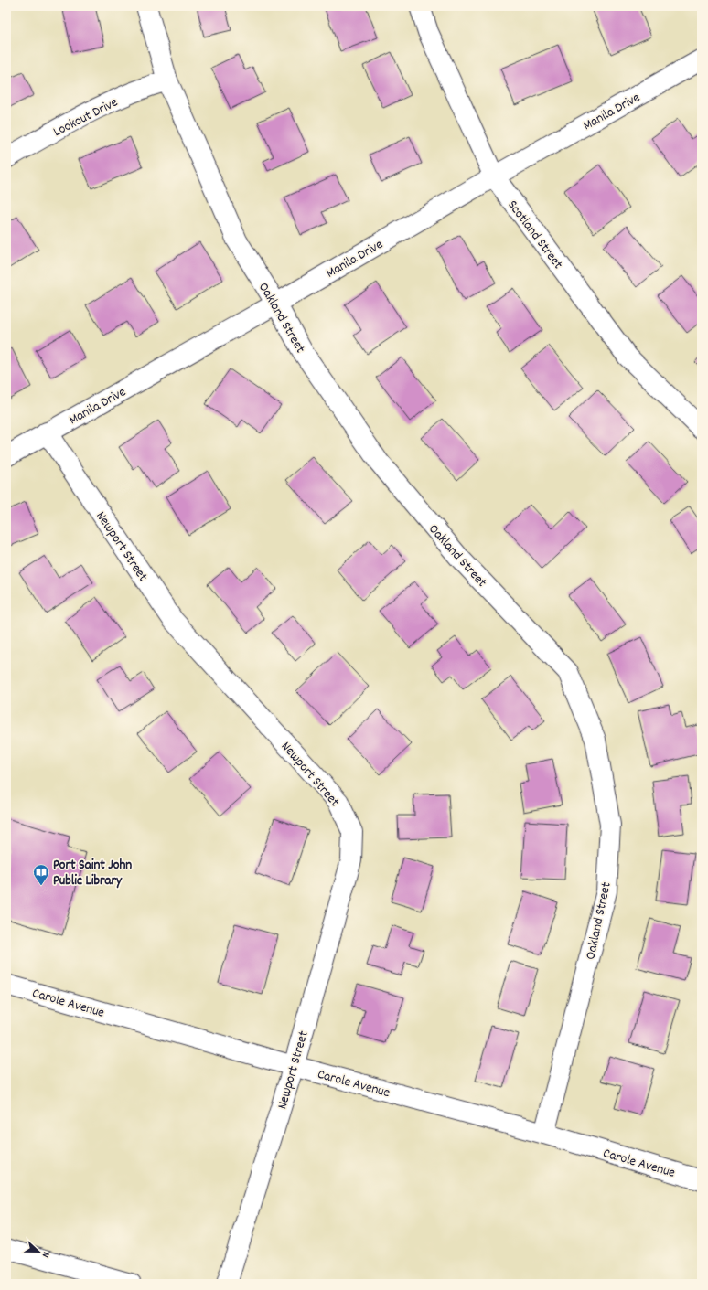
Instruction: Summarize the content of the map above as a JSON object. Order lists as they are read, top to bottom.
{
  "streets": {
    "street": [
      "Manila Drive",
      "Lookout Drive",
      "Scotland Street",
      "Oakland Street",
      "Newport Street",
      "Carole Avenue"
    ]
  },
  "crossings": [
    ["Manila Drive", "Scotland Street"],
    ["Manila Drive", "Oakland Street"],
    ["Manila Drive", "Newport Street"],
    ["Lookout Drive", "Oakland Street"],
    ["Oakland Street", "Carole Avenue"],
    ["Newport Street", "Carole Avenue"]
  ],
  "places": {
    "library": ["Port Saint John Public Library"]
  },
  "north": "right"
}
